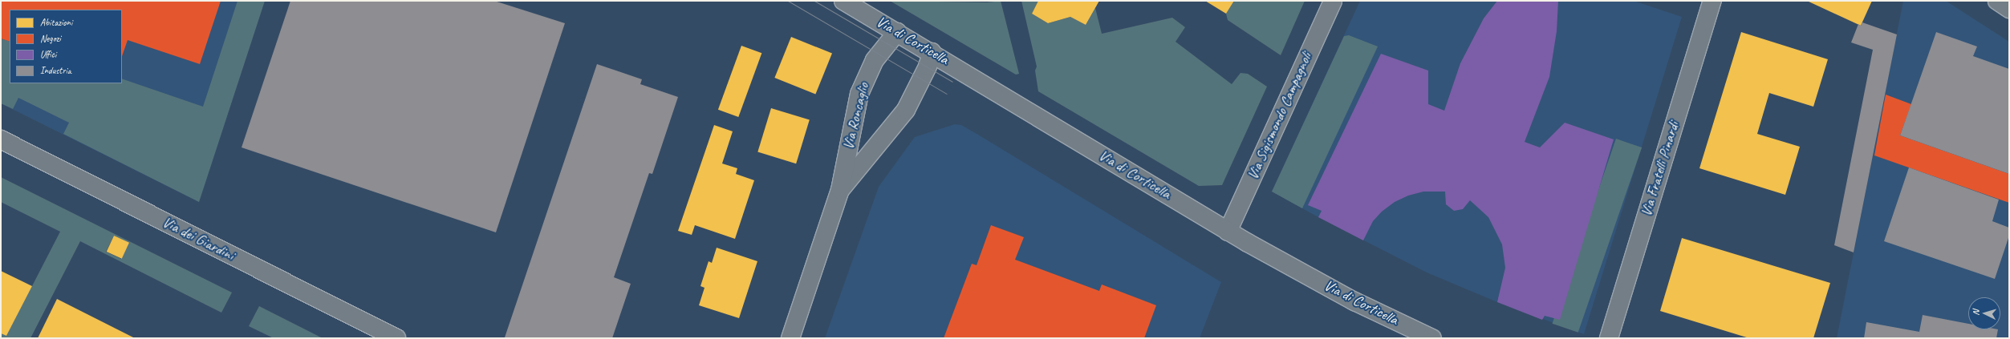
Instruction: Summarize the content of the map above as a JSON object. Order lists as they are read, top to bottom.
{
  "streets": {
    "street": [
      "Via di Corticella",
      "Via Roncaglio",
      "Via Sigismondo Campagnoli",
      "Via Fratelli Pinardi",
      "Via dei Giardini"
    ]
  },
  "crossings": [
    ["Via di Corticella", "Via Roncaglio"],
    ["Via di Corticella", "Via Sigismondo Campagnoli"]
  ],
  "legend": [
    "Abitazioni",
    "Negozi",
    "Uffici",
    "Industria"
  ],
  "north": "left"
}
